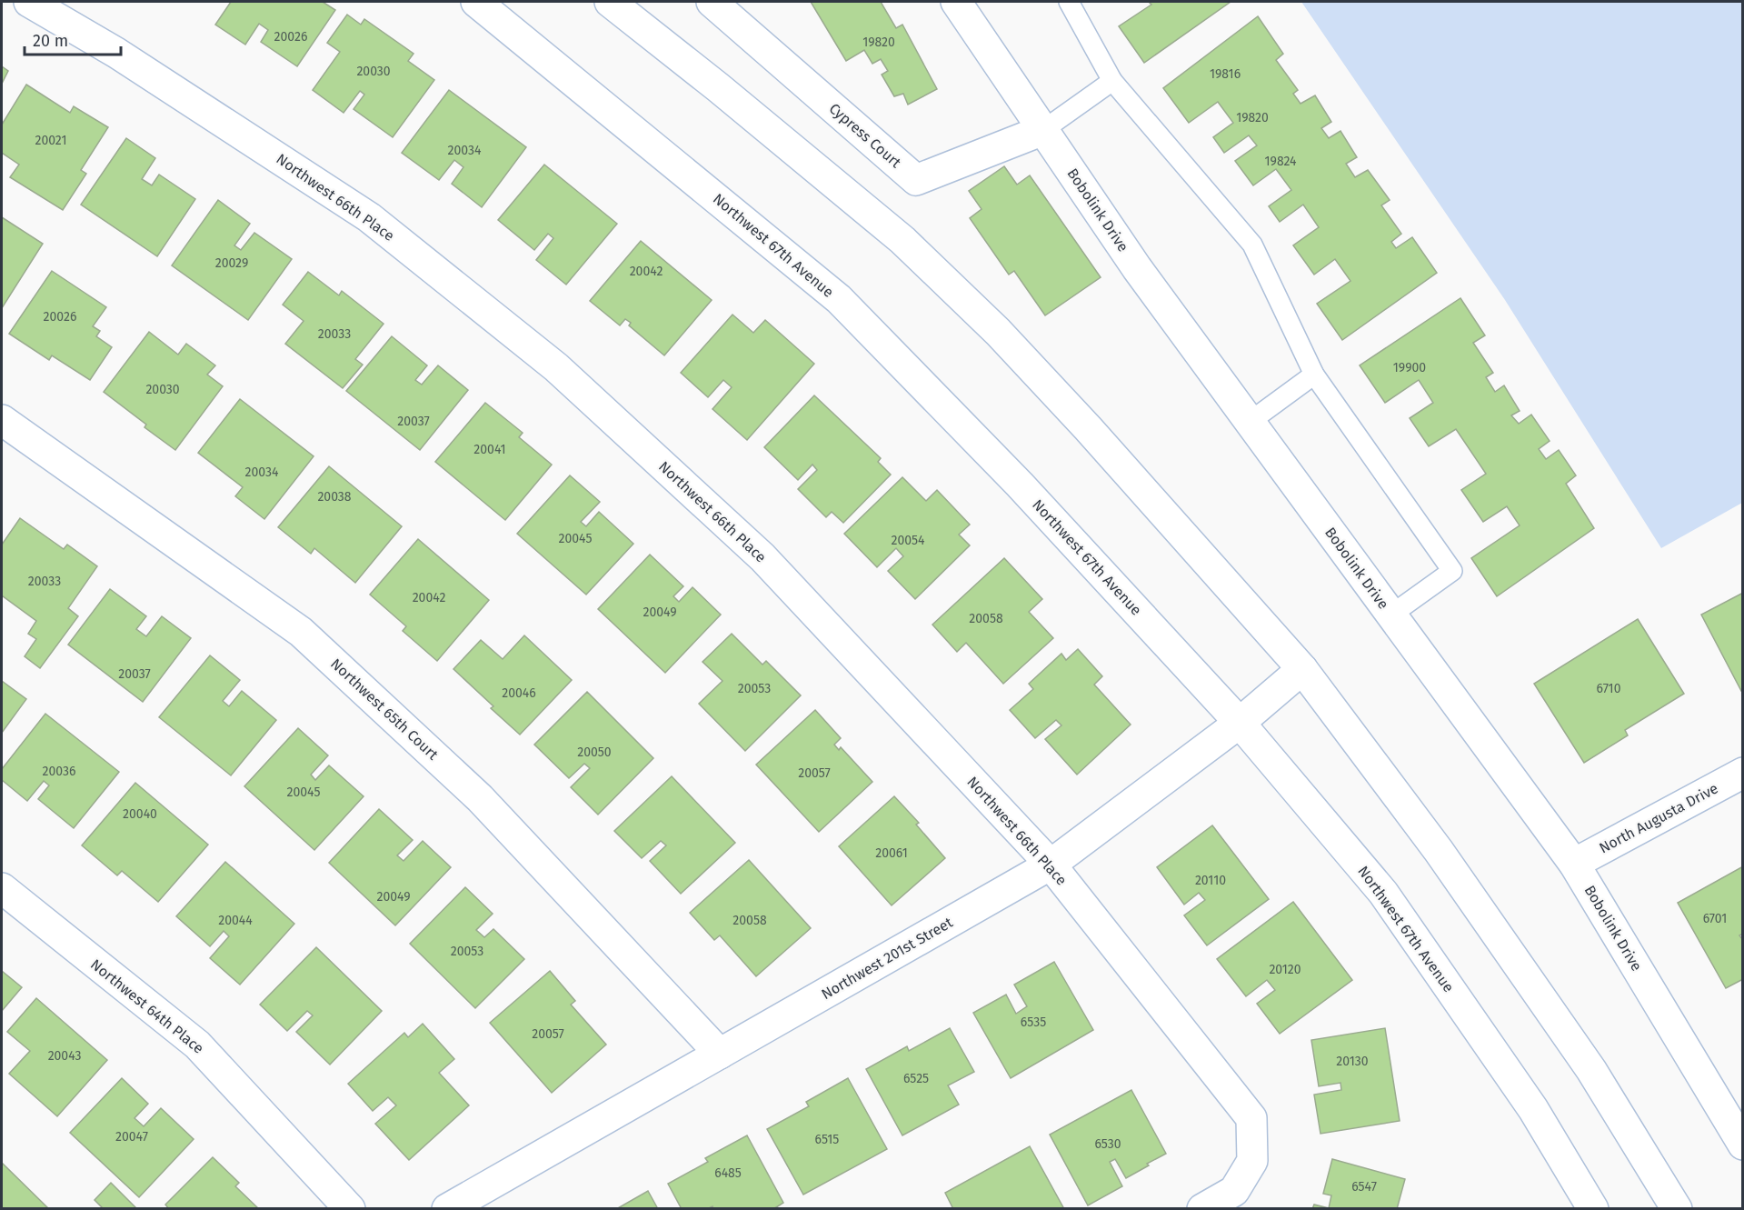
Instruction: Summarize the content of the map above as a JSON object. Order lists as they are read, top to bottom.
{
  "streets": {
    "street": [
      "Cypress Court",
      "Northwest 66th Place",
      "Bobolink Drive",
      "Northwest 67th Avenue",
      "Northwest 65th Court",
      "North Augusta Drive",
      "Northwest 201st Street",
      "Northwest 64th Place"
    ]
  },
  "crossings": [
    ["Cypress Court", "Bobolink Drive"],
    ["Northwest 66th Place", "Northwest 201st Street"],
    ["Bobolink Drive", "North Augusta Drive"],
    ["Northwest 67th Avenue", "Northwest 201st Street"],
    ["Northwest 65th Court", "Northwest 201st Street"]
  ],
  "house_numbers": [
    "20026",
    "19820",
    "20030",
    "19816",
    "19820",
    "20021",
    "20034",
    "19824",
    "20029",
    "20042",
    "20026",
    "20033",
    "19900",
    "20030",
    "20037",
    "20041",
    "20034",
    "20038",
    "20045",
    "20054",
    "20033",
    "20042",
    "20049",
    "20058",
    "20037",
    "20053",
    "6710",
    "20046",
    "20050",
    "20036",
    "20057",
    "20045",
    "20040",
    "20061",
    "20110",
    "20049",
    "6701",
    "20044",
    "20058",
    "20053",
    "20120",
    "6535",
    "20057",
    "20043",
    "20130",
    "6525",
    "20047",
    "6515",
    "6530",
    "6485",
    "6547"
  ],
  "scale_bar": "20 m"
}
